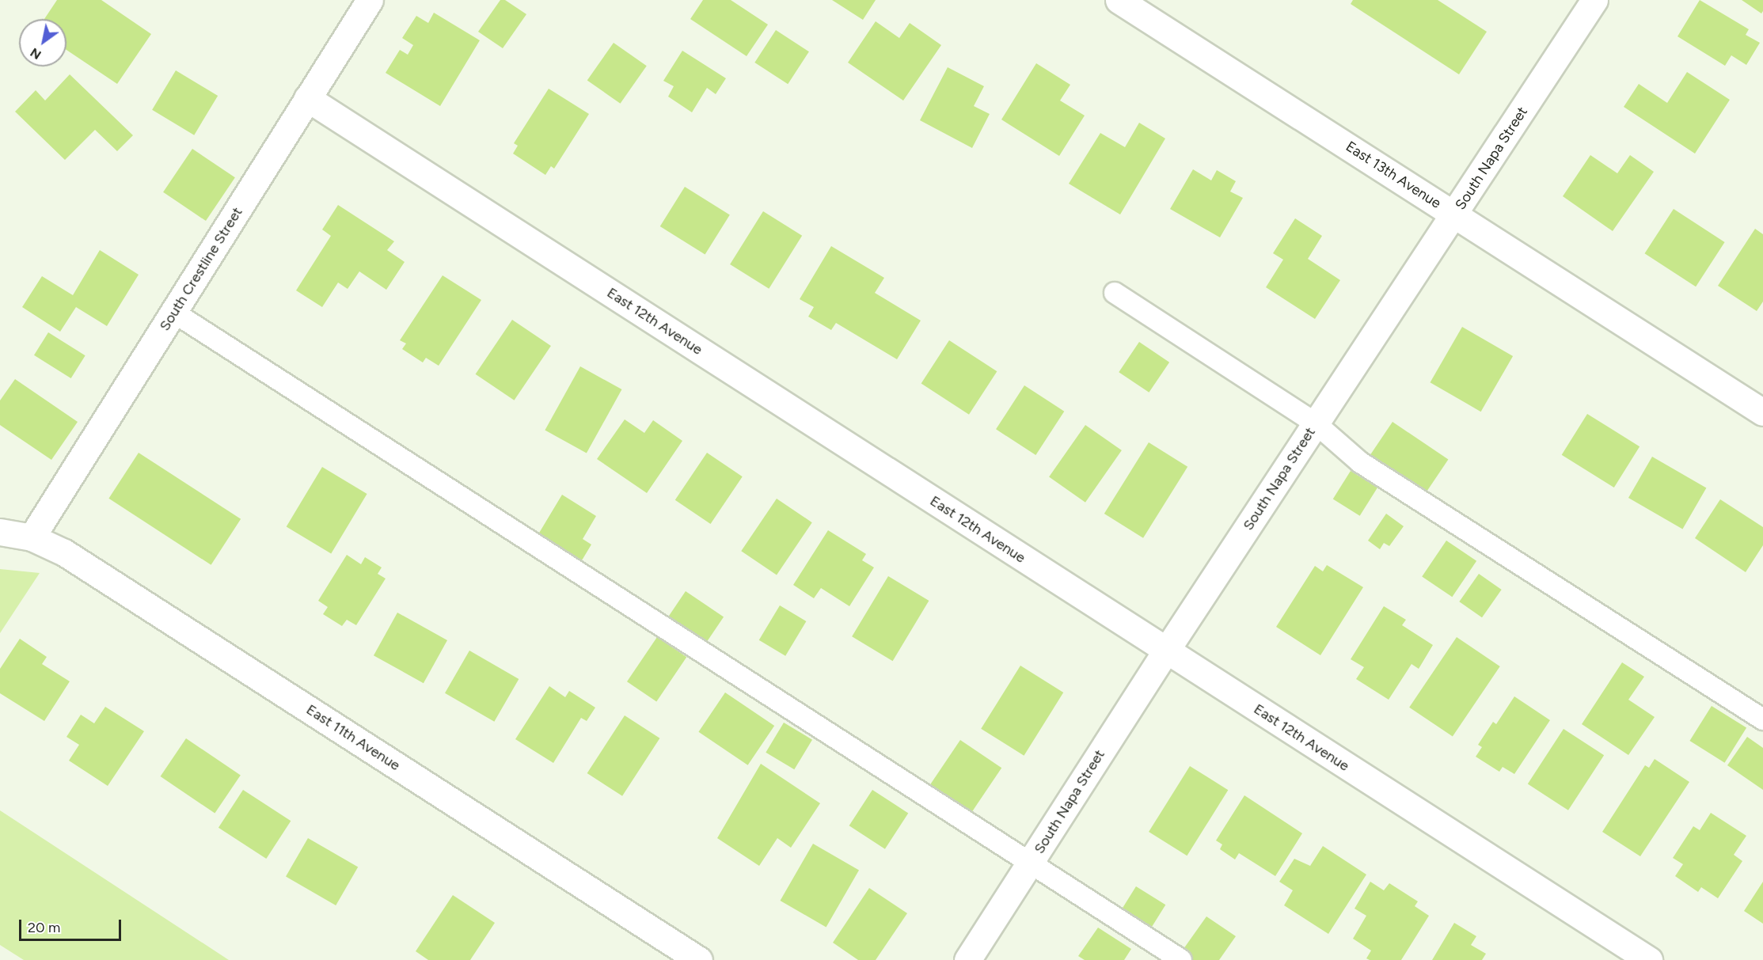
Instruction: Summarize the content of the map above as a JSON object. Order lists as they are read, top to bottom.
{
  "streets": {
    "street": [
      "South Napa Street",
      "East 13th Avenue",
      "South Crestline Street",
      "East 12th Avenue",
      "East 11th Avenue"
    ]
  },
  "crossings": [
    ["South Napa Street", "East 13th Avenue"],
    ["South Napa Street", "East 12th Avenue"],
    ["South Crestline Street", "East 12th Avenue"],
    ["South Crestline Street", "East 11th Avenue"]
  ],
  "scale_bar": "20 m",
  "north": "bottom left"
}
